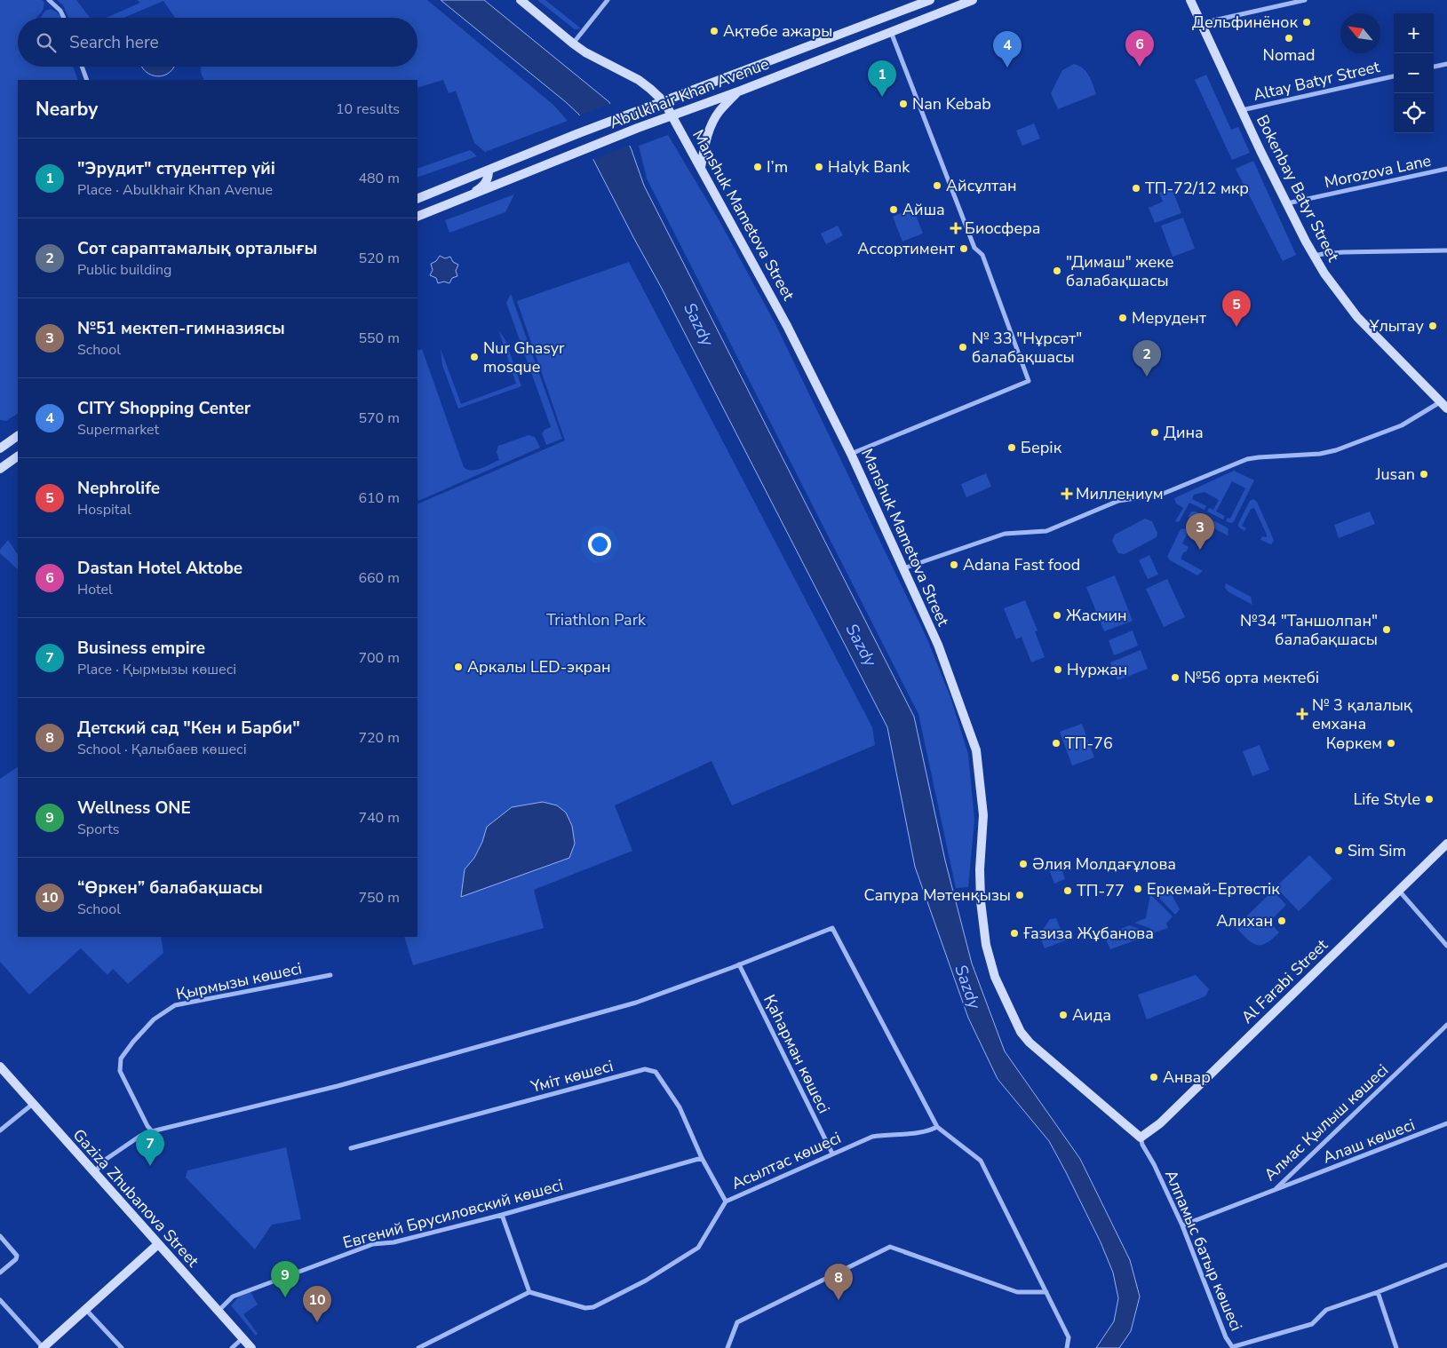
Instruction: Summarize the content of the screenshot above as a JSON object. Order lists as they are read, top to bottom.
{
  "streets": {
    "street": [
      "Altay Batyr Street",
      "Abulkhair Khan Avenue",
      "Morozova Lane",
      "Bokenbay Batyr Street",
      "Manshuk Mametova Street",
      "Қырмызы көшесі",
      "Al Farabi Street",
      "Қаһарман көшесі",
      "Үміт көшесі",
      "Алмас Қылыш көшесі",
      "Алаш көшесі",
      "Асылтас көшесі",
      "Gaziza Zhubanova Street",
      "Евгений Брусиловский көшесі",
      "Алпамыс батыр көшесі"
    ]
  },
  "crossings": [
    ["Altay Batyr Street", "Bokenbay Batyr Street"],
    ["Abulkhair Khan Avenue", "Manshuk Mametova Street"],
    ["Morozova Lane", "Bokenbay Batyr Street"],
    ["Manshuk Mametova Street", "Al Farabi Street"],
    ["Manshuk Mametova Street", "Алпамыс батыр көшесі"],
    ["Al Farabi Street", "Алпамыс батыр көшесі"],
    ["Қаһарман көшесі", "Асылтас көшесі"],
    ["Үміт көшесі", "Асылтас көшесі"],
    ["Үміт көшесі", "Евгений Брусиловский көшесі"],
    ["Алмас Қылыш көшесі", "Алаш көшесі"],
    ["Алмас Қылыш көшесі", "Алпамыс батыр көшесі"],
    ["Gaziza Zhubanova Street", "Евгений Брусиловский көшесі"]
  ],
  "water": ["Sazdy"],
  "parks": ["Triathlon Park"],
  "places": {
    "other": [
      "Дельфинёнок",
      "Ақтөбе ажары",
      "Nomad",
      "Nan Kebab",
      "I’m",
      "Halyk Bank",
      "Айсұлтан",
      "ТП-72/12 мкр",
      "Айша",
      "Ассортимент",
      "\"Димаш\" жеке балабақшасы",
      "Мерудент",
      "Ұлытау",
      "№ 33 \"Нұрсәт\" балабақшасы",
      "Nur Ghasyr mosque",
      "Дина",
      "Берік",
      "Jusan",
      "Adana Fast food",
      "Жасмин",
      "№34 \"Таншолпан\" балабақшасы",
      "Аркалы LED-экран",
      "Нуржан",
      "№56 орта мектебі",
      "ТП-76",
      "Көркем",
      "Life Style",
      "Sim Sim",
      "Әлия Молдағұлова",
      "Еркемай-Ертөстік",
      "ТП-77",
      "Сапура Мәтенқызы",
      "Алихан",
      "Ғазиза Жұбанова",
      "Аида",
      "Анвар"
    ],
    "health": ["Биосфера", "Миллениум", "№ 3 қалалық емхана"]
  },
  "north": "top left",
  "page": {
    "map_buttons": ["+", "−"],
    "search": "Search here",
    "pins": [
      "6",
      "4",
      "1",
      "5",
      "2",
      "3",
      "7",
      "9",
      "8",
      "10"
    ],
    "heading": ["Nearby", "10 results"],
    "list": [
      {
        "mark": "1",
        "name": "\"Эрудит\" студенттер үйі",
        "note": "Place · Abulkhair Khan Avenue",
        "value": "480 m"
      },
      {
        "mark": "2",
        "name": "Сот сараптамалық орталығы",
        "note": "Public building",
        "value": "520 m"
      },
      {
        "mark": "3",
        "name": "№51 мектеп-гимназиясы",
        "note": "School",
        "value": "550 m"
      },
      {
        "mark": "4",
        "name": "CITY Shopping Center",
        "note": "Supermarket",
        "value": "570 m"
      },
      {
        "mark": "5",
        "name": "Nephrolife",
        "note": "Hospital",
        "value": "610 m"
      },
      {
        "mark": "6",
        "name": "Dastan Hotel Aktobe",
        "note": "Hotel",
        "value": "660 m"
      },
      {
        "mark": "7",
        "name": "Business empire",
        "note": "Place · Қырмызы көшесі",
        "value": "700 m"
      },
      {
        "mark": "8",
        "name": "Детский сад \"Кен и Барби\"",
        "note": "School · Қалыбаев көшесі",
        "value": "720 m"
      },
      {
        "mark": "9",
        "name": "Wellness ONE",
        "note": "Sports",
        "value": "740 m"
      },
      {
        "mark": "10",
        "name": "“Өркен” балабақшасы",
        "note": "School",
        "value": "750 m"
      }
    ]
  }
}
